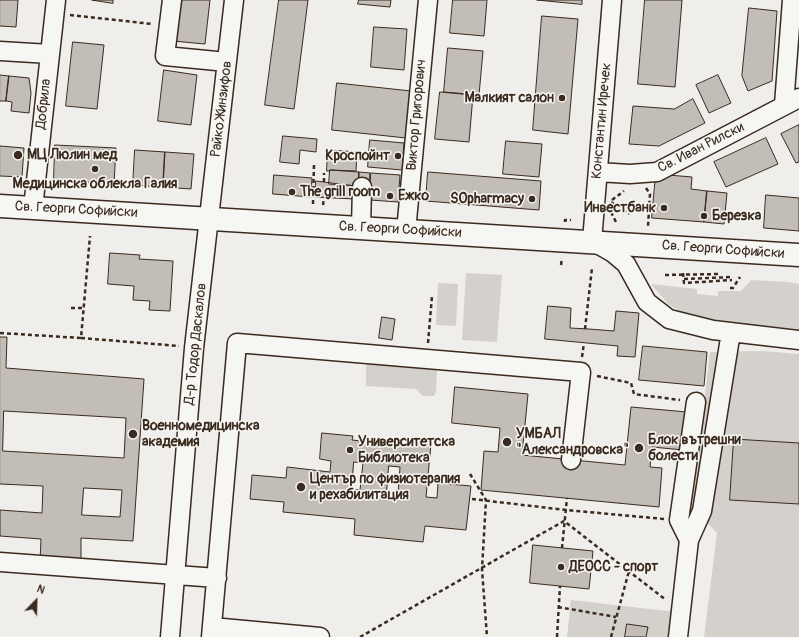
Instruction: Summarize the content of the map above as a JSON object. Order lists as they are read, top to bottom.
{
  "streets": {
    "main road": ["Св. Георги Софийски"],
    "street": [
      "Добрила",
      "Райко Жинзифов",
      "Виктор Григорович",
      "Константин Иречек",
      "Св. Иван Рилски",
      "Д-р Тодор Даскалов"
    ]
  },
  "crossings": [
    ["Добрила", "Св. Георги Софийски"],
    ["Райко Жинзифов", "Св. Георги Софийски"],
    ["Райко Жинзифов", "Д-р Тодор Даскалов"],
    ["Виктор Григорович", "Св. Георги Софийски"],
    ["Константин Иречек", "Св. Иван Рилски"],
    ["Константин Иречек", "Св. Георги Софийски"],
    ["Св. Георги Софийски", "Д-р Тодор Даскалов"]
  ],
  "places": [
    "Малкият салон",
    "МЦ Люлин мед",
    "Кроспойнт",
    "Медицинска облекла Галия",
    "The grill room",
    "Ежко",
    "SOpharmacy",
    "Инвестбанк",
    "Березка",
    "Военномедицинска академия",
    "УМБАЛ \"Александровска\"",
    "Блок вътрешни болести",
    "Университетска Библиотека",
    "Център по физиотерапия и рехабилитация",
    "ДЕОСС - спорт"
  ],
  "north": "top right"
}
